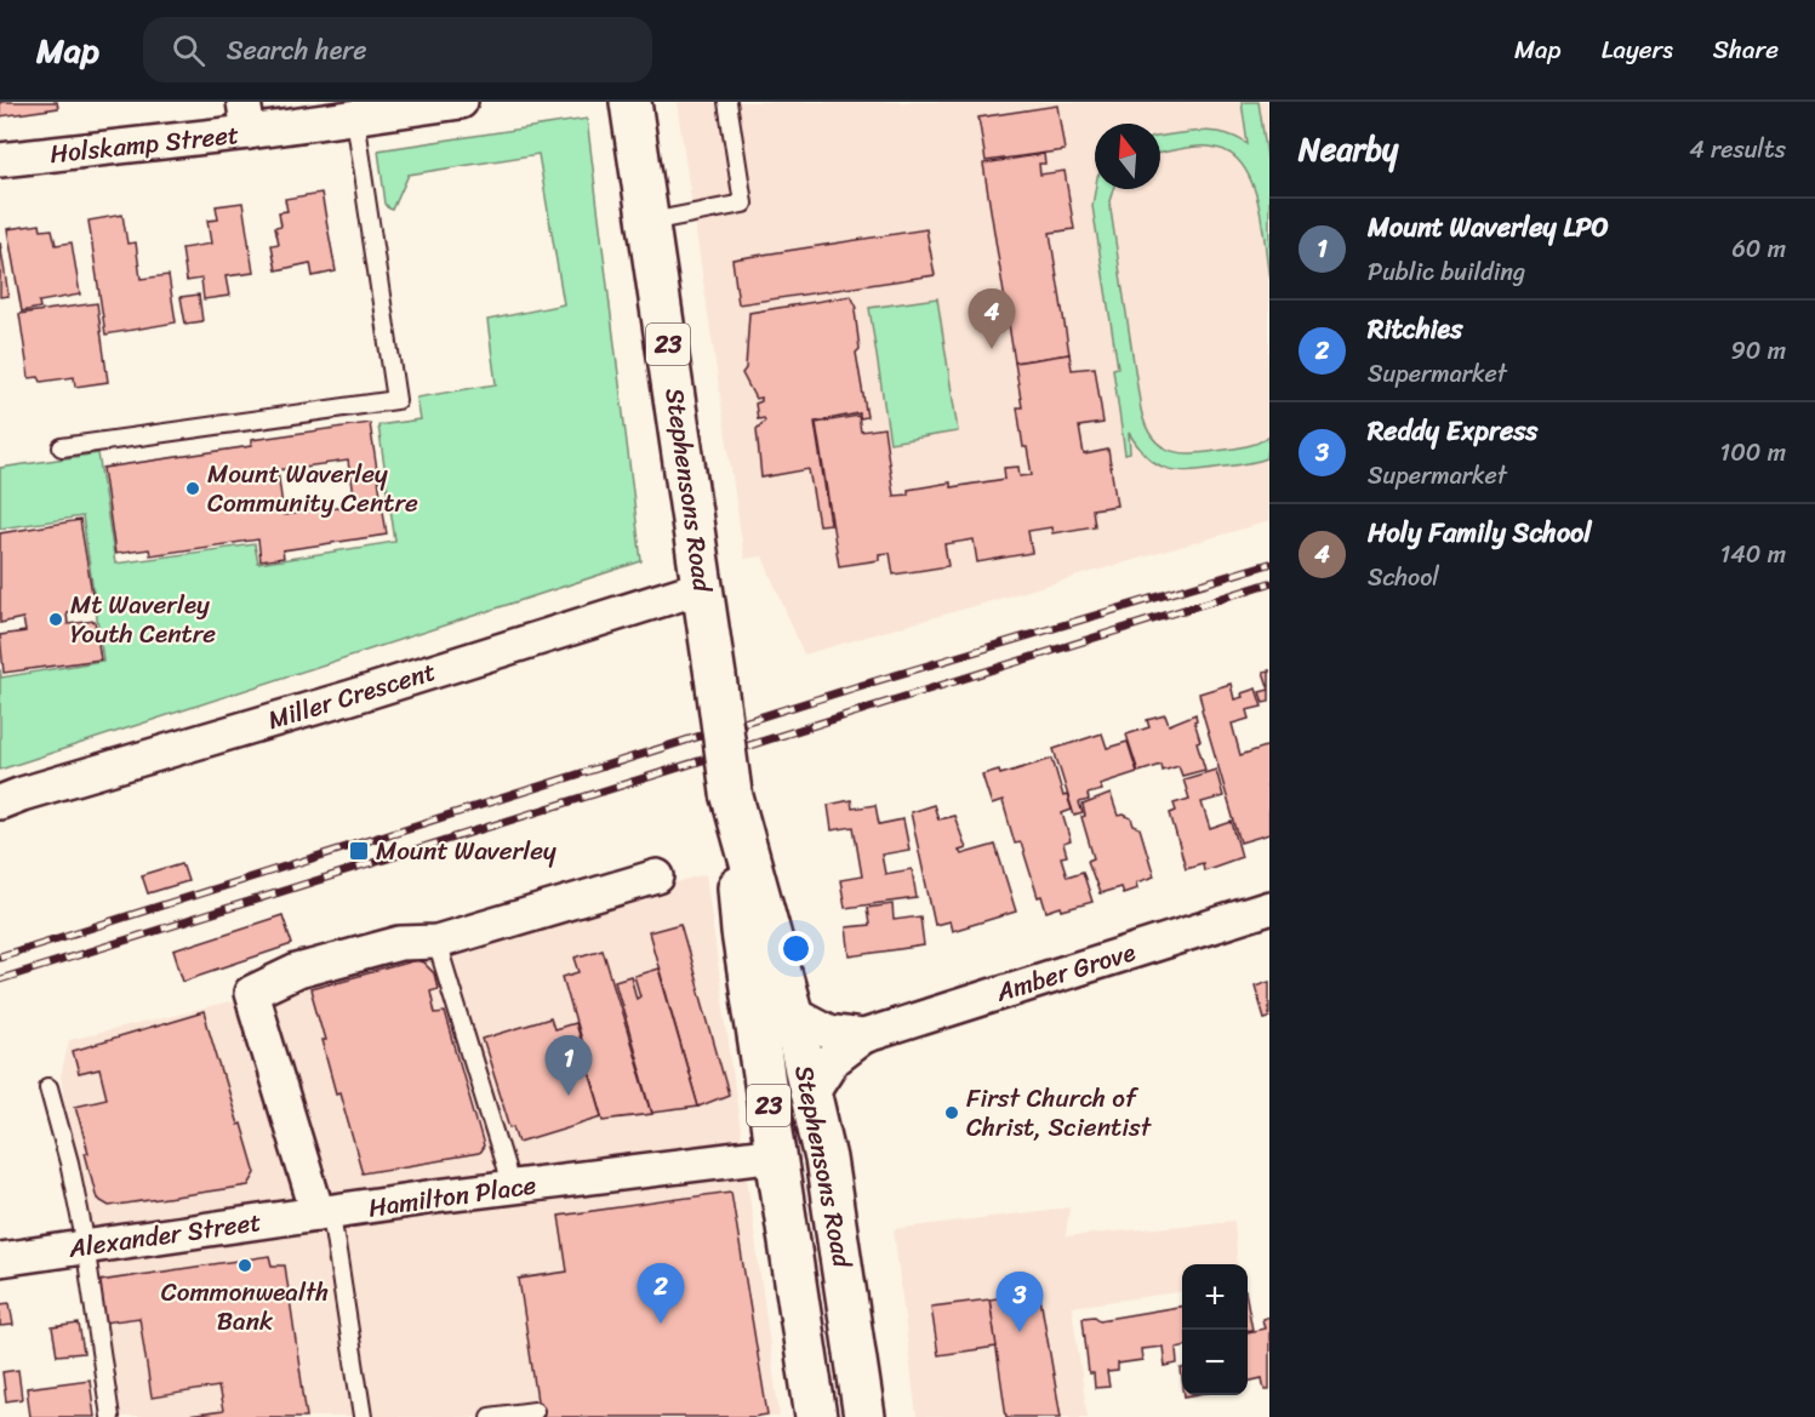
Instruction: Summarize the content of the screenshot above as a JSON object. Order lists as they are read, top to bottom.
{
  "streets": {
    "main road": ["23", "Stephensons Road"],
    "street": [
      "Holskamp Street",
      "Miller Crescent",
      "Amber Grove",
      "Hamilton Place",
      "Alexander Street"
    ]
  },
  "crossings": [
    ["Stephensons Road", "Miller Crescent"],
    ["Stephensons Road", "Amber Grove"],
    ["Stephensons Road", "Hamilton Place"],
    ["Hamilton Place", "Alexander Street"]
  ],
  "places": {
    "other": [
      "Mount Waverley Community Centre",
      "Mt Waverley Youth Centre",
      "First Church of Christ, Scientist",
      "Commonwealth Bank"
    ],
    "transit": ["Mount Waverley"]
  },
  "north": "top",
  "page": {
    "header": "Map",
    "search": "Search here",
    "nav": ["Map", "Layers", "Share"],
    "heading": ["Nearby", "4 results"],
    "list": [
      {
        "mark": "1",
        "name": "Mount Waverley LPO",
        "note": "Public building",
        "value": "60 m"
      },
      {
        "mark": "2",
        "name": "Ritchies",
        "note": "Supermarket",
        "value": "90 m"
      },
      {
        "mark": "3",
        "name": "Reddy Express",
        "note": "Supermarket",
        "value": "100 m"
      },
      {
        "mark": "4",
        "name": "Holy Family School",
        "note": "School",
        "value": "140 m"
      }
    ],
    "pins": [
      "4",
      "1",
      "2",
      "3"
    ],
    "map_buttons": ["+", "−"]
  }
}
